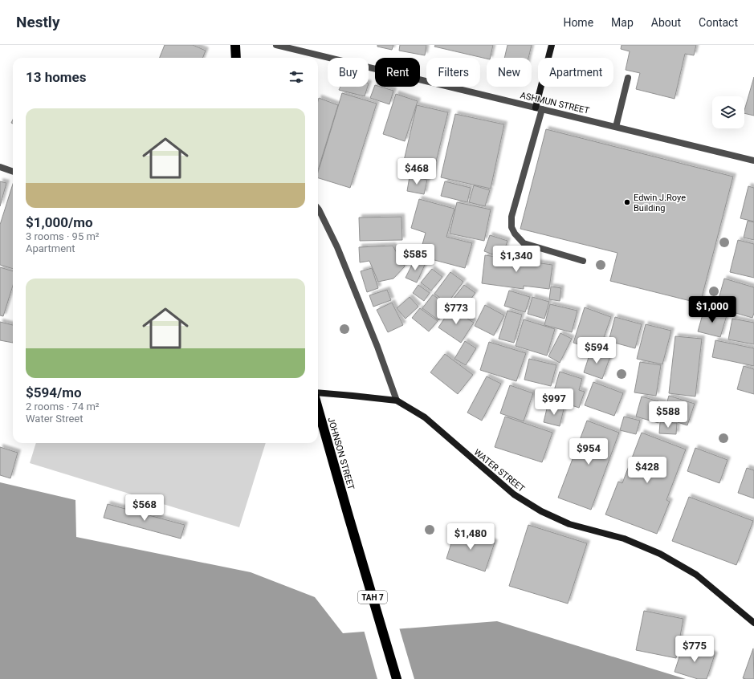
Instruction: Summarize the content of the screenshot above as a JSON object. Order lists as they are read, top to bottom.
{
  "streets": {
    "highway": ["JOHNSON STREET", "TAH 7"],
    "street": ["ASHMUN STREET", "WATER STREET"]
  },
  "places": ["Edwin J.Roye Building"],
  "page": {
    "header": "Nestly",
    "nav": [
      "Home",
      "Map",
      "About",
      "Contact"
    ],
    "chip": [
      "Buy",
      "Rent",
      "Filters",
      "New",
      "Apartment"
    ],
    "heading": "13 homes",
    "list": [
      {
        "name": "$1,000/mo",
        "note": "3 rooms · 95 m² · Apartment"
      },
      {
        "name": "$594/mo",
        "note": "2 rooms · 74 m² · Water Street"
      }
    ],
    "price": [
      "$468",
      "$585",
      "$1,340",
      "$1,000",
      "$773",
      "$594",
      "$997",
      "$588",
      "$954",
      "$428",
      "$568",
      "$1,480",
      "$775"
    ]
  }
}
